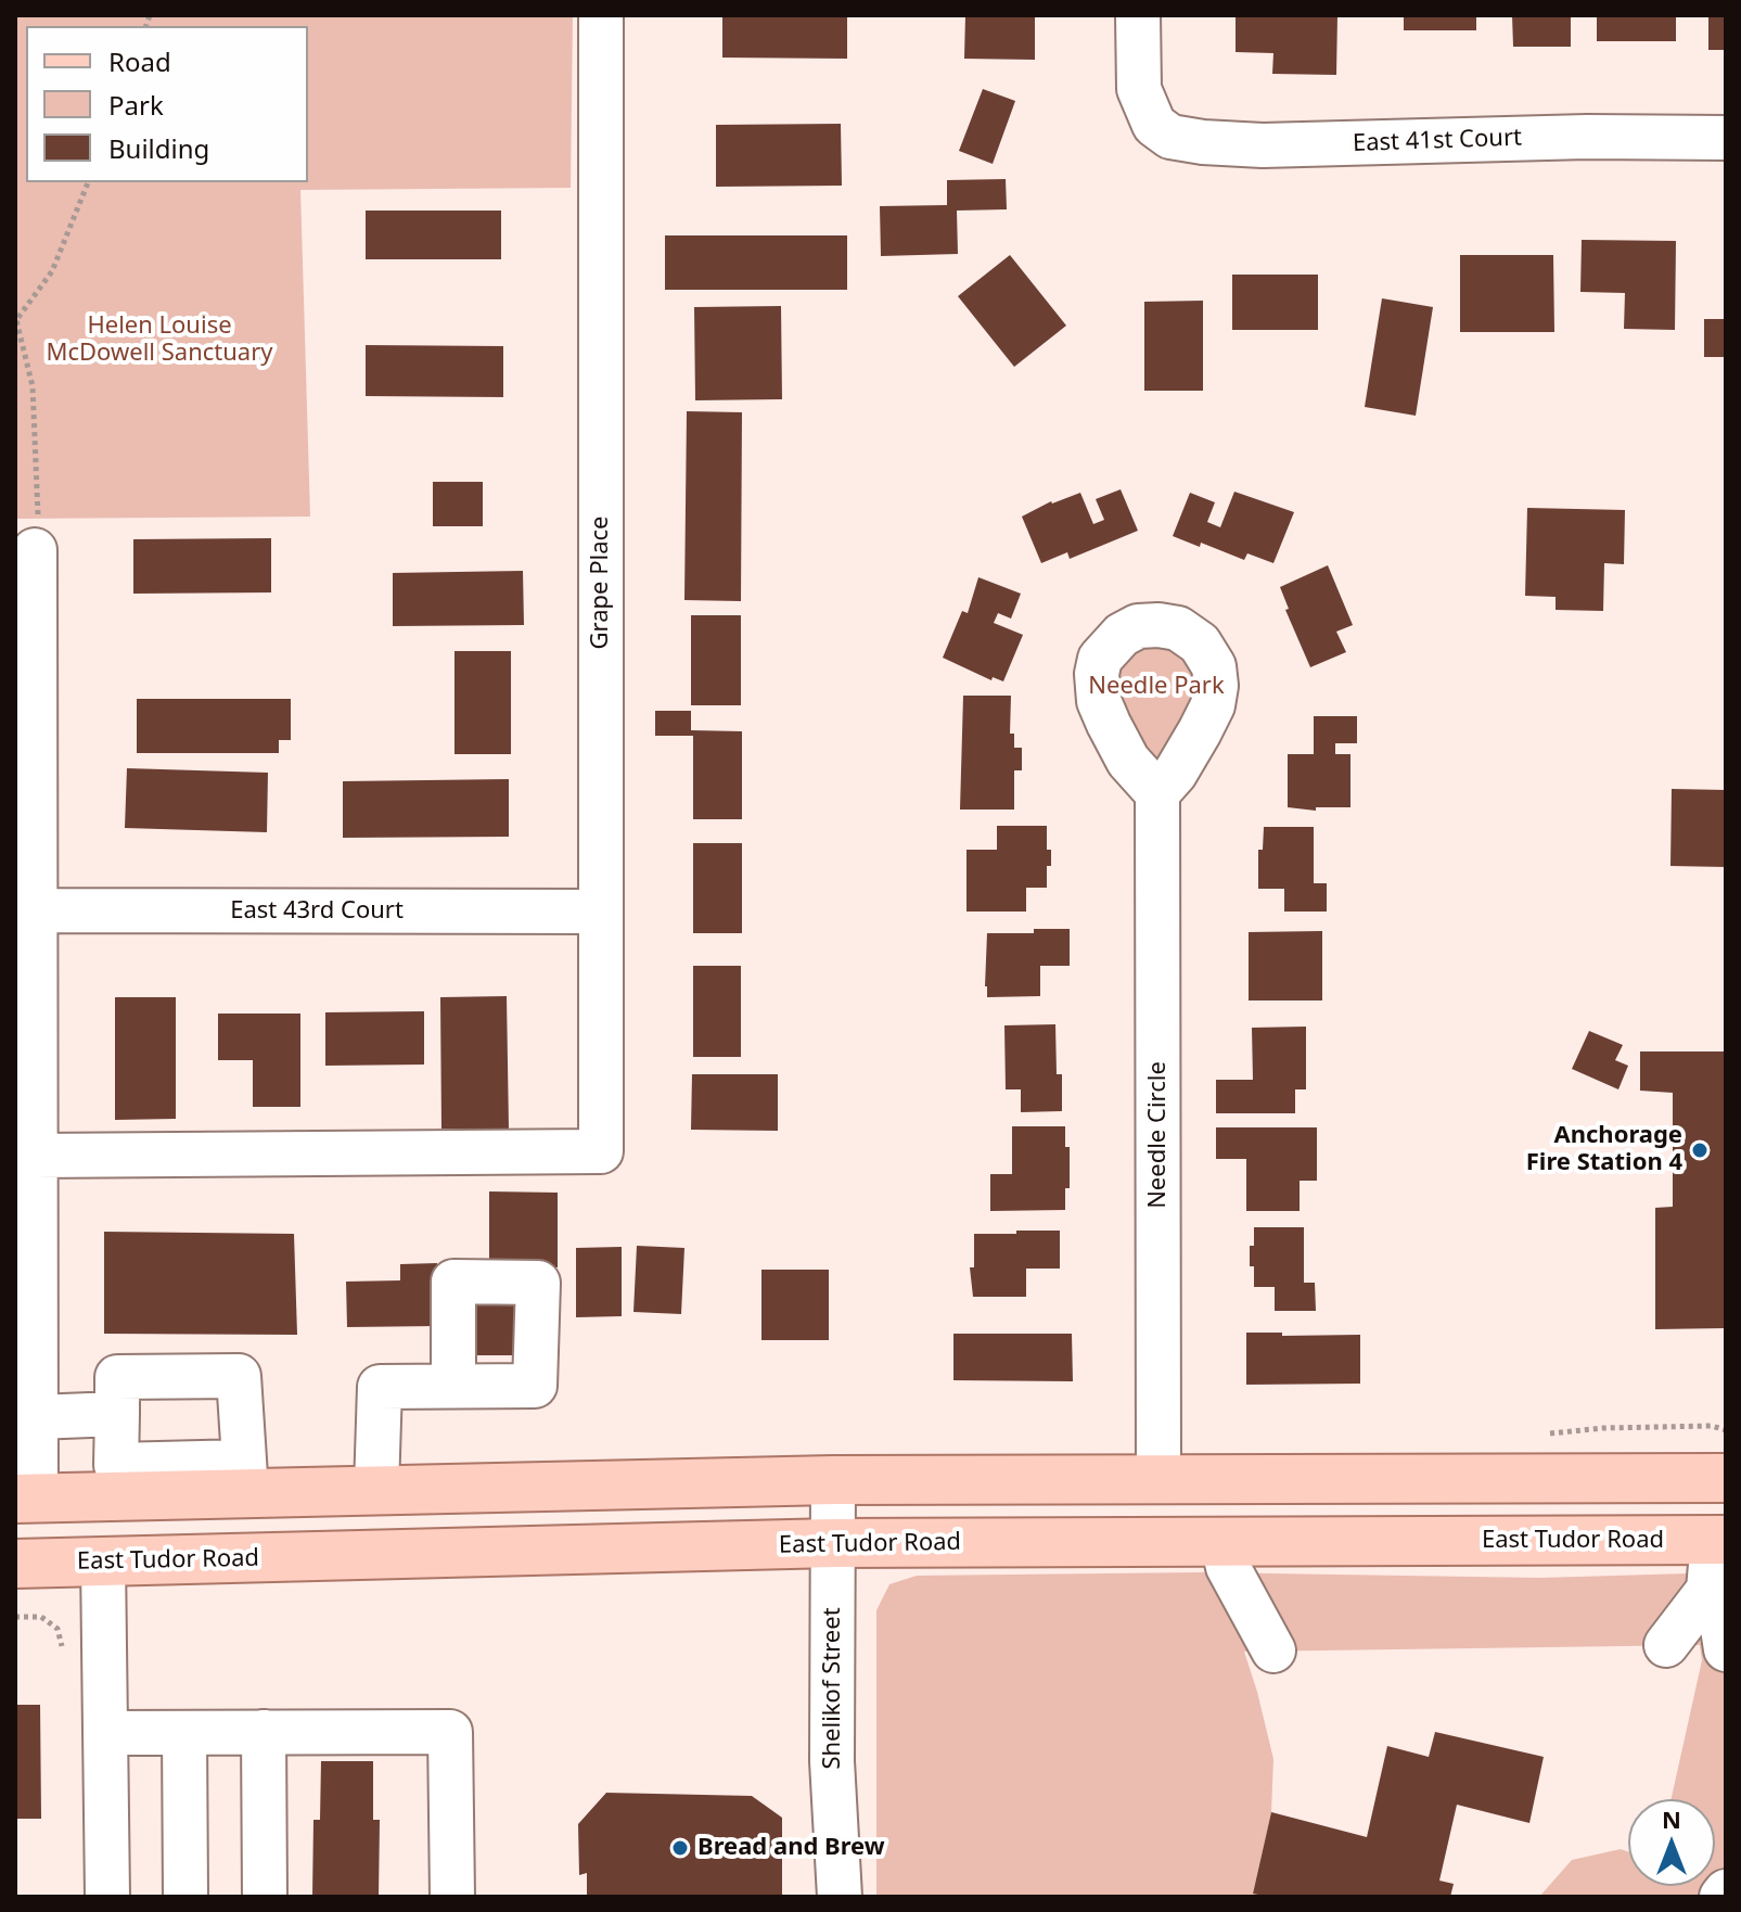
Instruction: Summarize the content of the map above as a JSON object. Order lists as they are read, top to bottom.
{
  "streets": {
    "main road": ["East Tudor Road"],
    "street": [
      "East 41st Court",
      "Grape Place",
      "East 43rd Court",
      "Needle Circle",
      "Shelikof Street"
    ]
  },
  "crossings": [
    ["Grape Place", "East 43rd Court"],
    ["East Tudor Road", "Shelikof Street"]
  ],
  "parks": ["Helen Louise McDowell Sanctuary", "Needle Park"],
  "places": ["Anchorage Fire Station 4", "Bread and Brew"],
  "legend": ["Road", "Park", "Building"],
  "north": "top"
}
